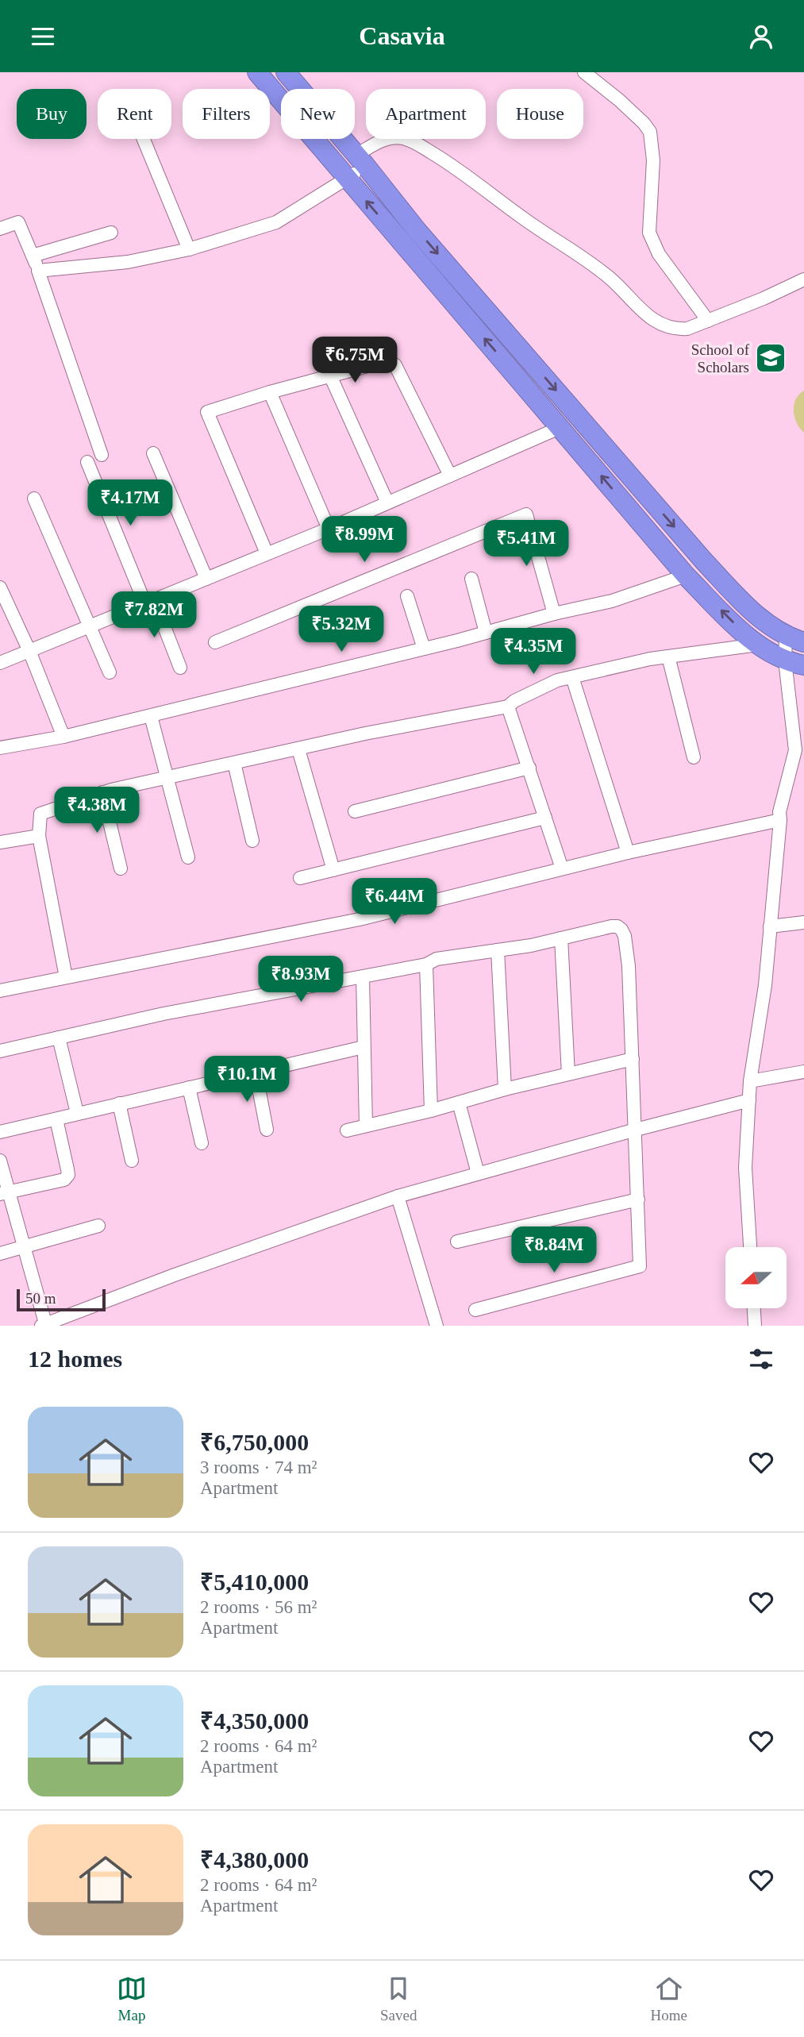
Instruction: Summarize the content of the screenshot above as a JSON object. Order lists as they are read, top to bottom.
{
  "places": {
    "school or university": ["School of Scholars"]
  },
  "scale_bar": "50 m",
  "north": "left",
  "page": {
    "header": "Casavia",
    "chip": [
      "Buy",
      "Rent",
      "Filters",
      "New",
      "Apartment",
      "House"
    ],
    "price": [
      "₹6.75M",
      "₹4.17M",
      "₹8.99M",
      "₹5.41M",
      "₹7.82M",
      "₹5.32M",
      "₹4.35M",
      "₹4.38M",
      "₹6.44M",
      "₹8.93M",
      "₹10.1M",
      "₹8.84M"
    ],
    "scale": "50 m",
    "heading": "12 homes",
    "list": [
      {
        "name": "₹6,750,000",
        "note": "3 rooms · 74 m² · Apartment"
      },
      {
        "name": "₹5,410,000",
        "note": "2 rooms · 56 m² · Apartment"
      },
      {
        "name": "₹4,350,000",
        "note": "2 rooms · 64 m² · Apartment"
      },
      {
        "name": "₹4,380,000",
        "note": "2 rooms · 64 m² · Apartment"
      }
    ],
    "tabs": ["Map", "Saved", "Home"]
  }
}
